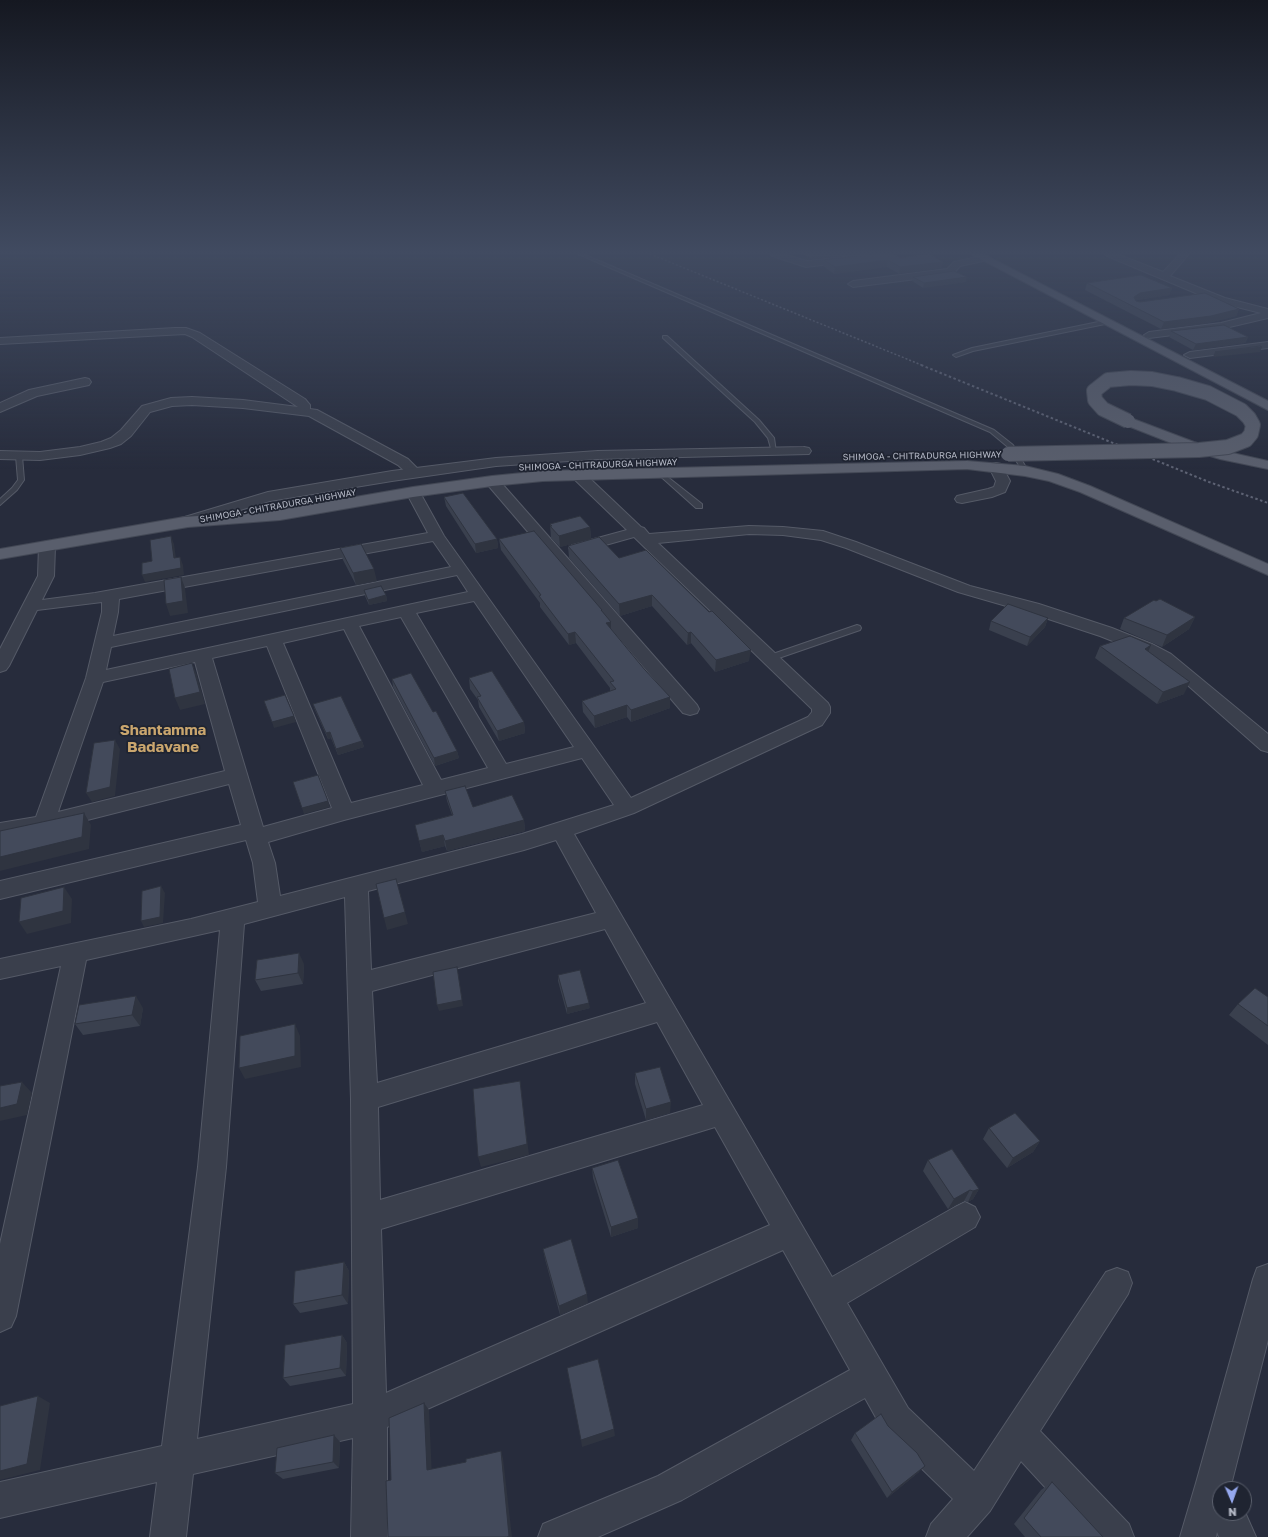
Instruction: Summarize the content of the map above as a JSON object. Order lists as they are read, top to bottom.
{
  "streets": {
    "main road": ["SHIMOGA - CHITRADURGA HIGHWAY"]
  },
  "districts": ["Shantamma Badavane"],
  "north": "bottom"
}
